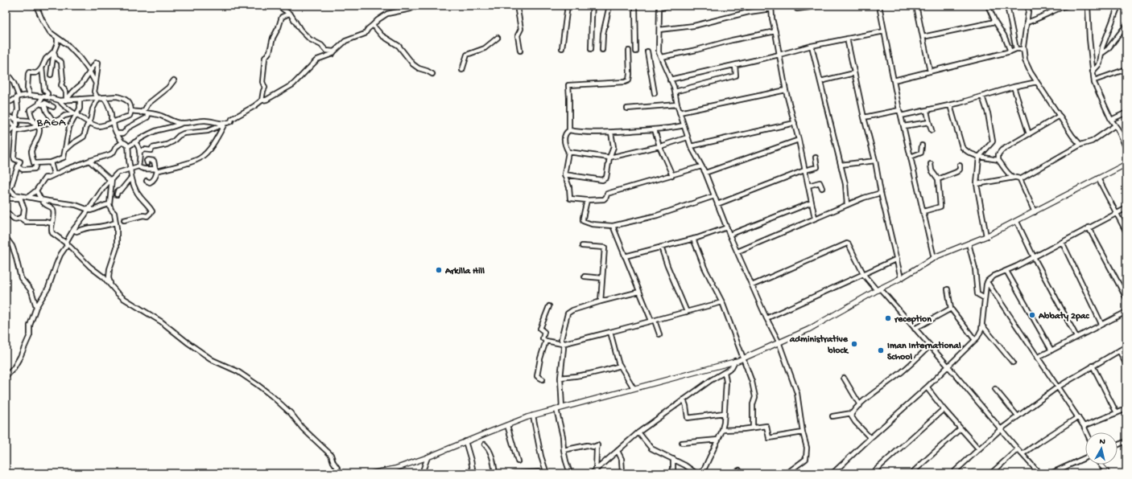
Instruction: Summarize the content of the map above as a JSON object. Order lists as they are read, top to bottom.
{
  "districts": ["BAGA"],
  "places": [
    "Arkilla Hill",
    "Abbaty 2pac",
    "reception",
    "administrative block",
    "Iman International School"
  ],
  "north": "top"
}
